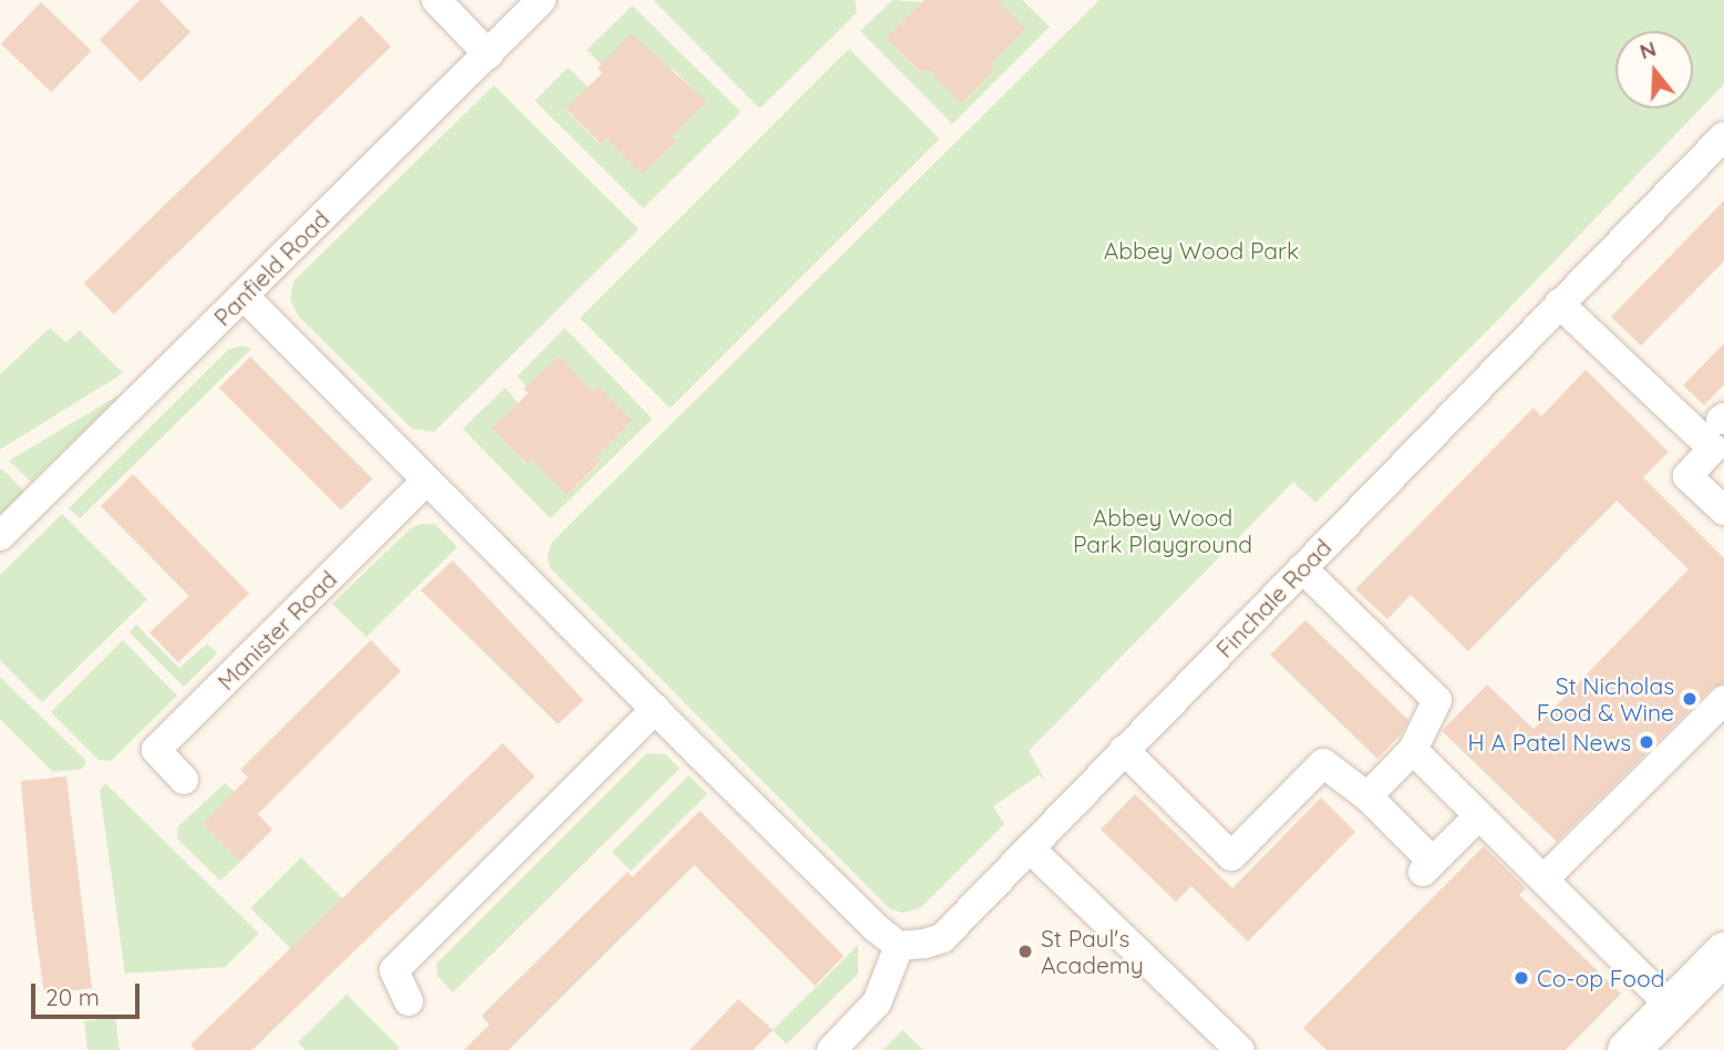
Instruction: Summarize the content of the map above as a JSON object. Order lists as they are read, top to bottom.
{
  "streets": {
    "street": ["Panfield Road", "Finchale Road", "Manister Road"]
  },
  "parks": ["Abbey Wood Park", "Abbey Wood Park Playground"],
  "places": [
    "St Nicholas Food & Wine",
    "H A Patel News",
    "St Paul's Academy",
    "Co-op Food"
  ],
  "scale_bar": "20 m",
  "north": "top"
}
